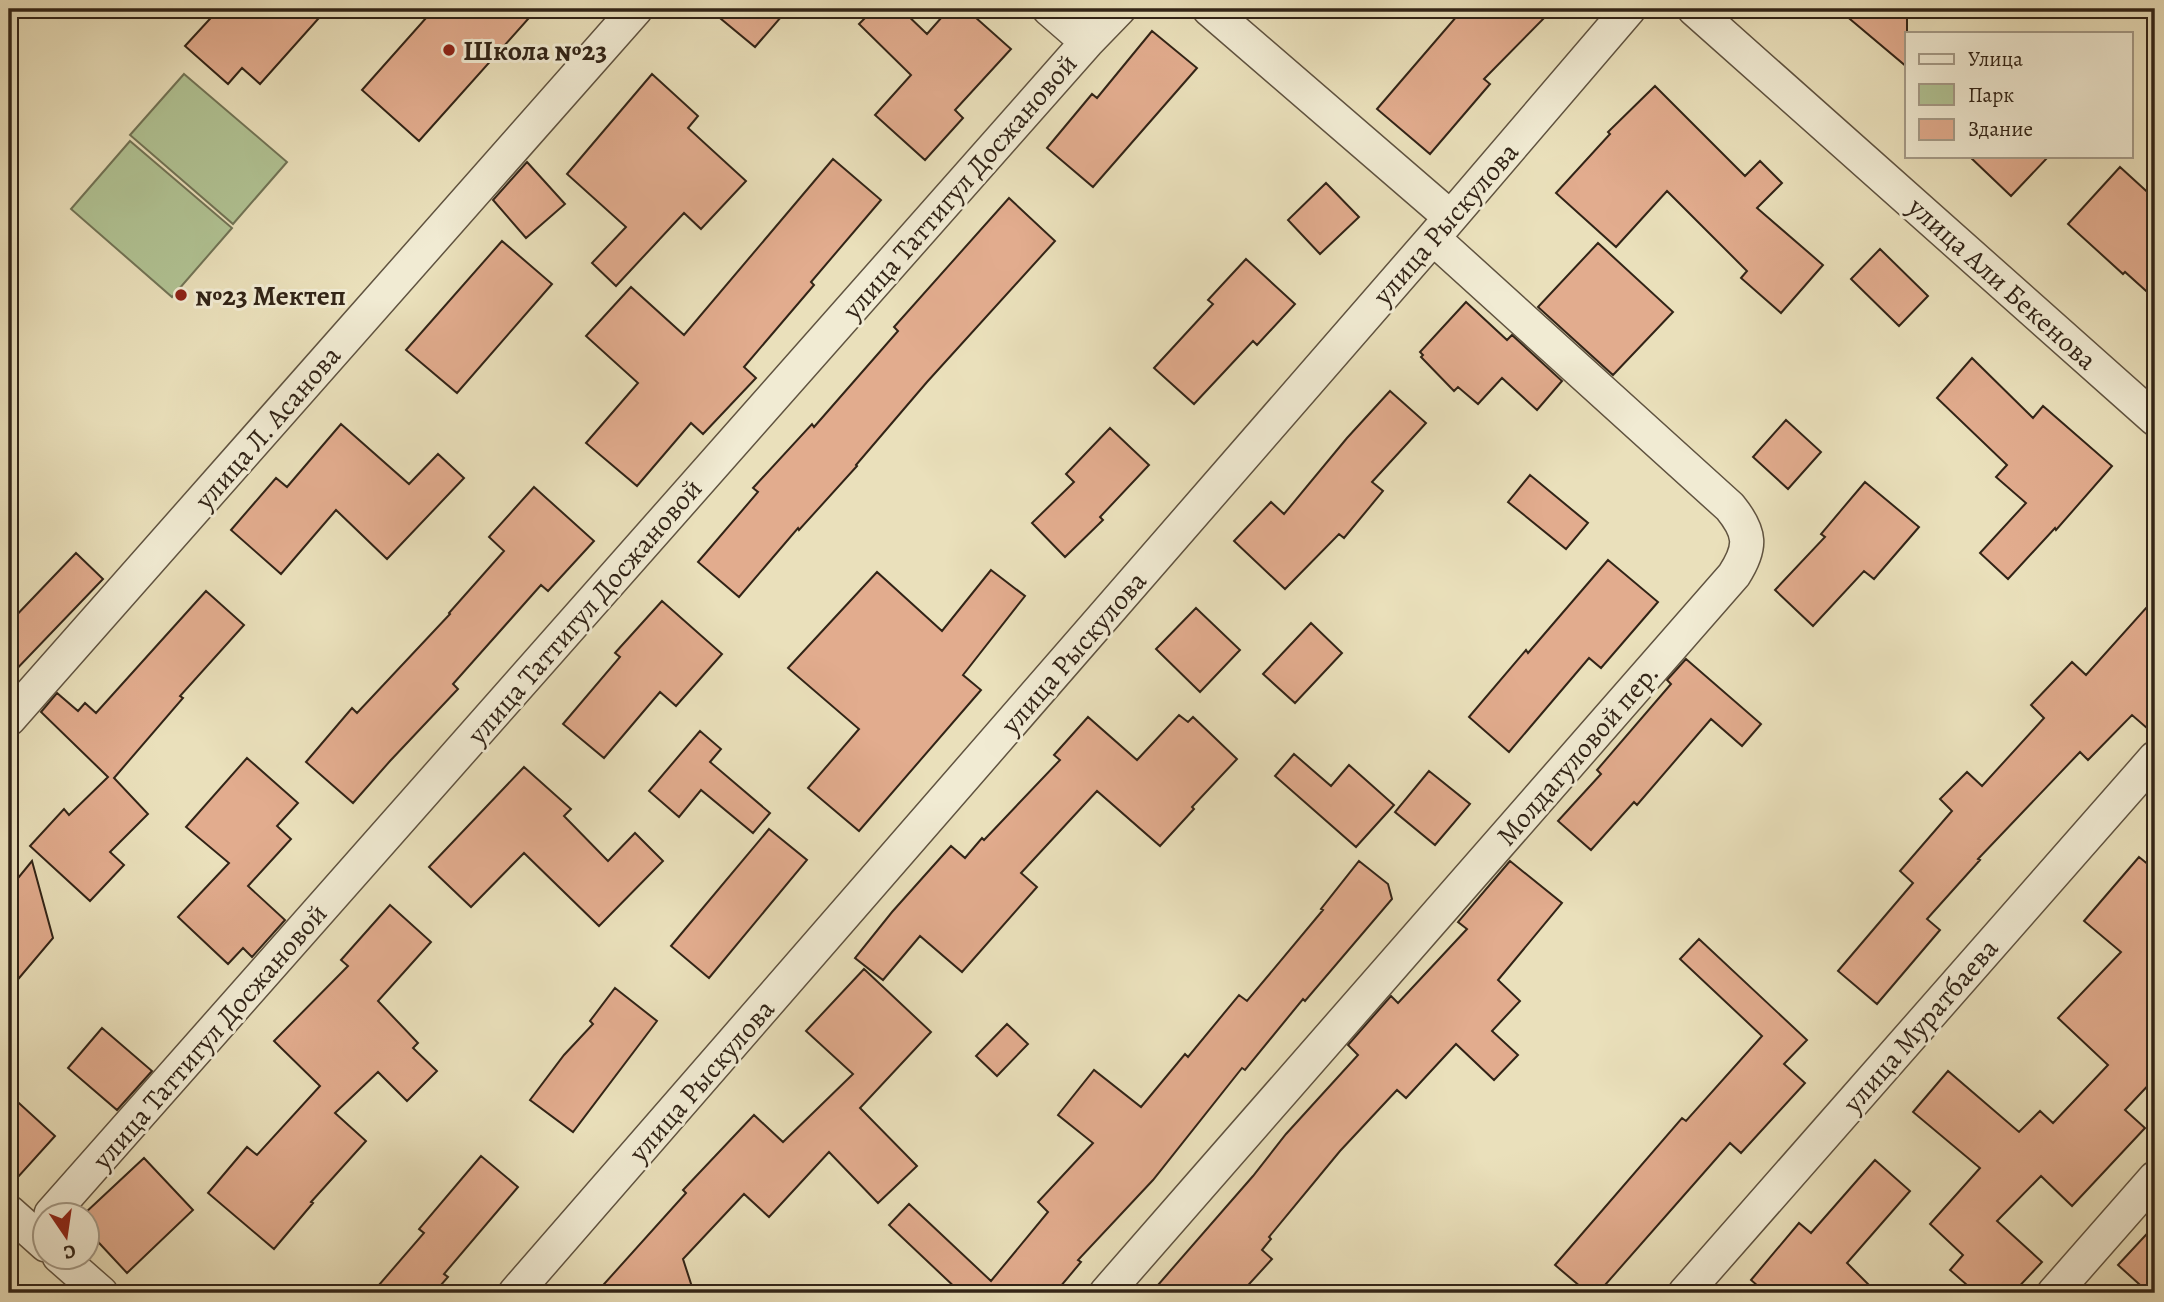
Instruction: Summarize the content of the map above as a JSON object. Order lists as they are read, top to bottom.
{
  "streets": {
    "street": [
      "улица Таттигул Досжановой",
      "улица Рыскулова",
      "улица Али Бекенова",
      "улица Л. Асанова",
      "Молдагуловой пер.",
      "улица Муратбаева"
    ]
  },
  "crossings": [
    ["улица Рыскулова", "Молдагуловой пер."]
  ],
  "places": ["Школа №23", "№23 Мектеп"],
  "legend": ["Улица", "Парк", "Здание"],
  "north": "bottom"
}
